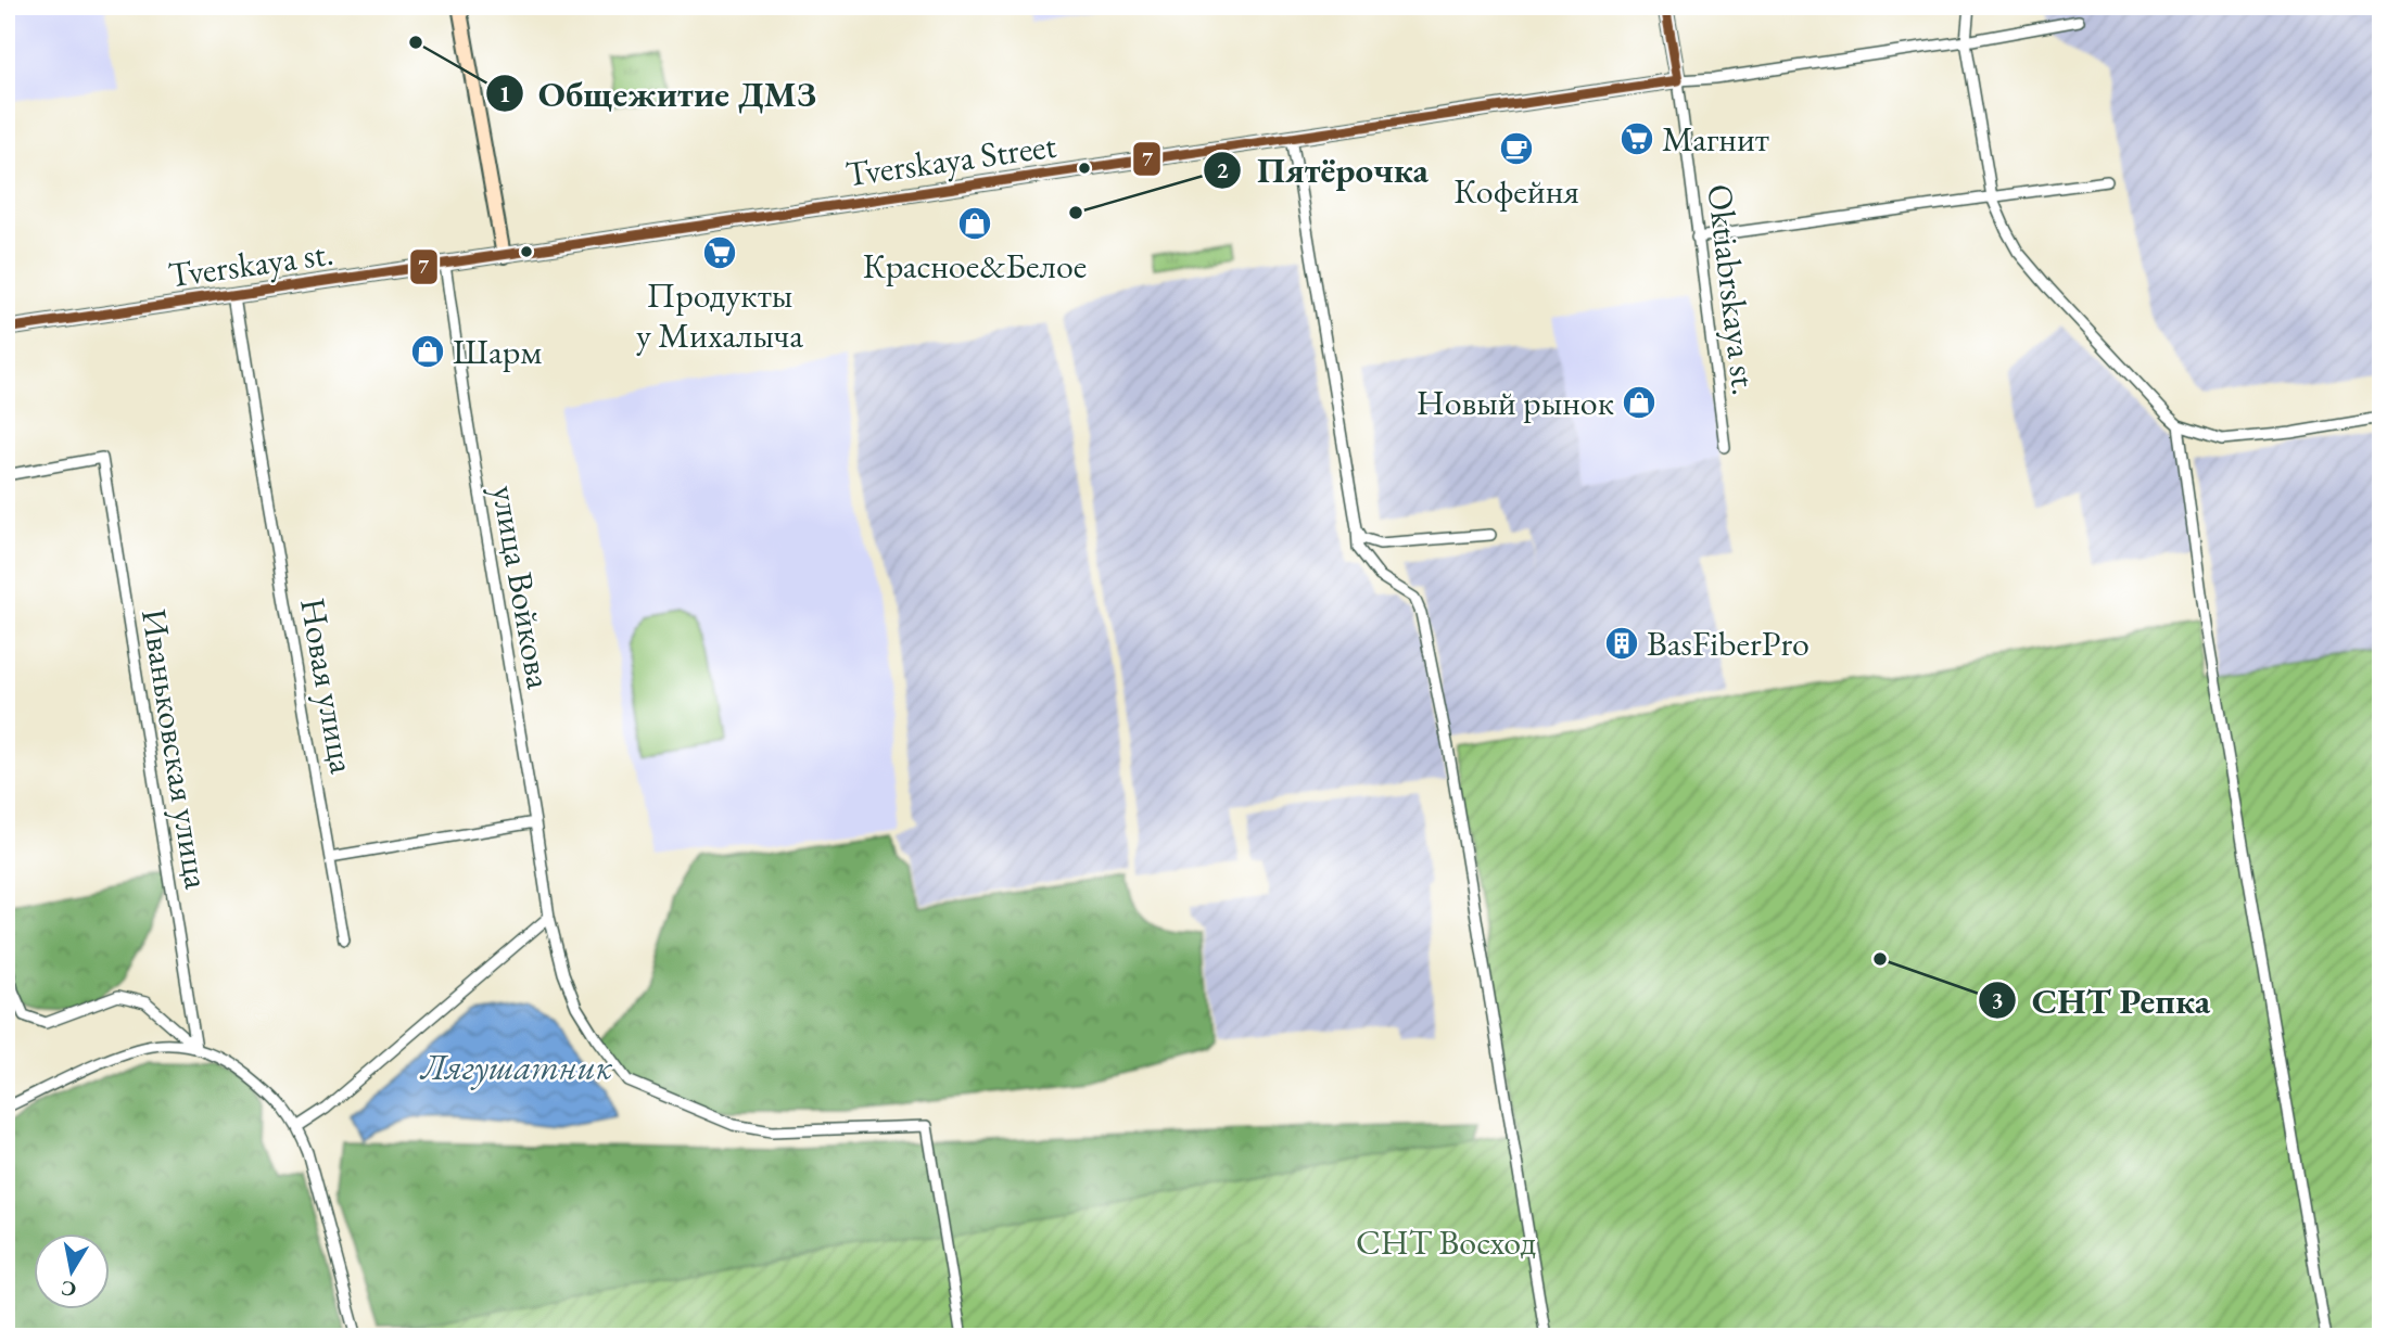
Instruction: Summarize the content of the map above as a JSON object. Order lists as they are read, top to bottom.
{
  "streets": {
    "main road": ["Tverskaya Street", "Tverskaya st.", "Oktiabrskaya st."],
    "street": ["улица Войкова", "Новая улица", "Иваньковская улица"]
  },
  "crossings": [
    ["Tverskaya Street", "Tverskaya st."],
    ["Tverskaya Street", "Oktiabrskaya st."],
    ["Tverskaya st.", "улица Войкова"],
    ["Tverskaya st.", "Новая улица"]
  ],
  "water": ["Лягушатник"],
  "parks": ["СНТ Восход"],
  "places": {
    "other": ["Общежитие ДМЗ", "Пятёрочка", "СНТ Репка"],
    "supermarket": ["Магнит", "Продукты у Михалыча"],
    "cafe": ["Кофейня"],
    "shop": ["Красное&Белое", "Шарм", "Новый рынок"],
    "building": ["BasFiberPro"]
  },
  "lines": ["transit line 7"],
  "north": "bottom"
}
